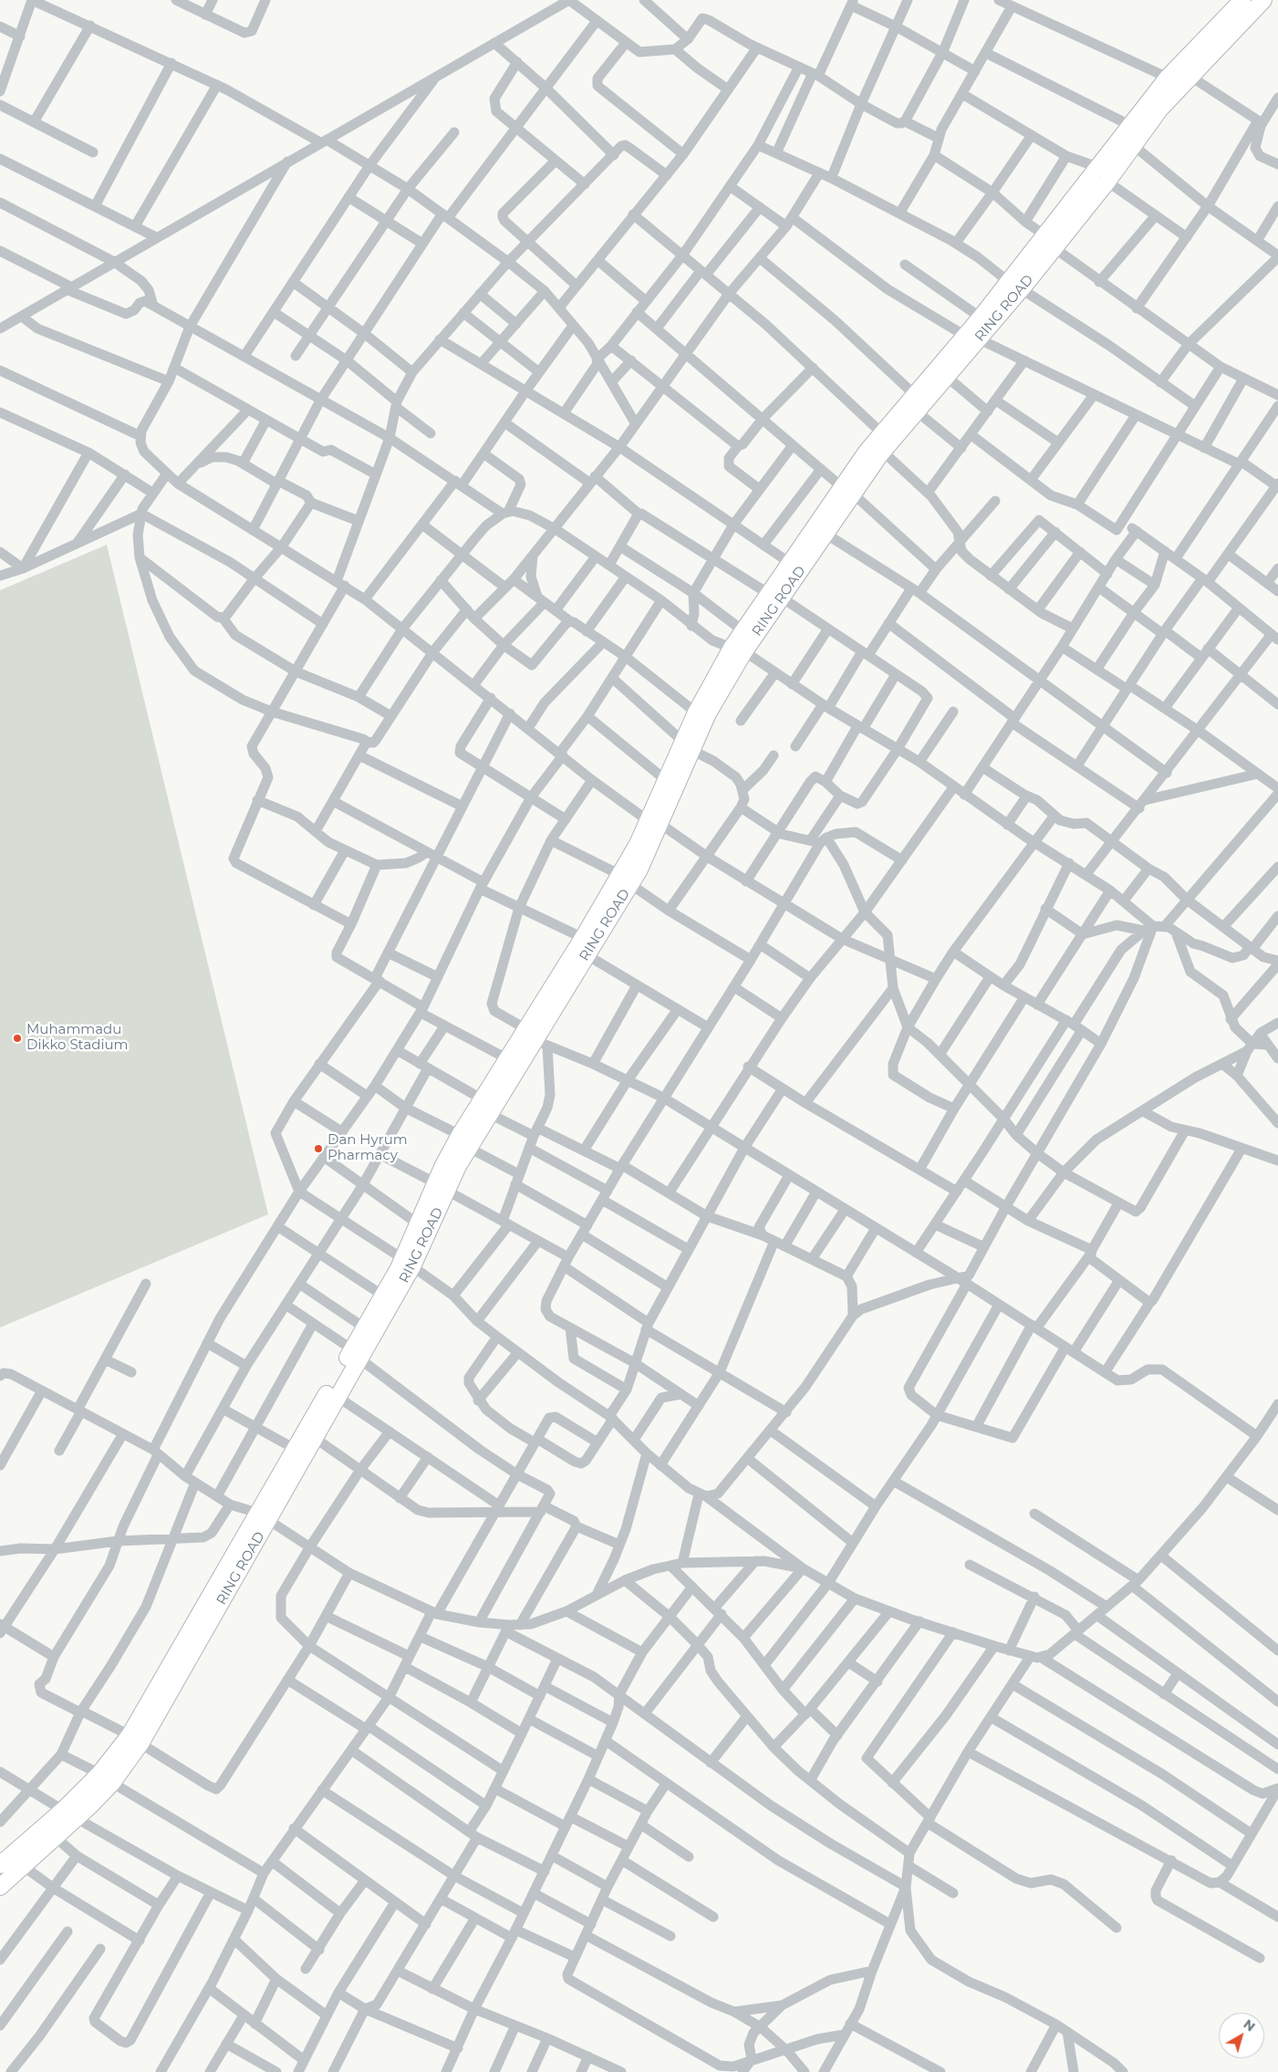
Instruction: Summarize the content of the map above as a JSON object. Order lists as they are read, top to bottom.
{
  "streets": {
    "main road": ["RING ROAD"]
  },
  "places": ["Muhammadu Dikko Stadium", "Dan Hyrum Pharmacy"],
  "north": "top right"
}
